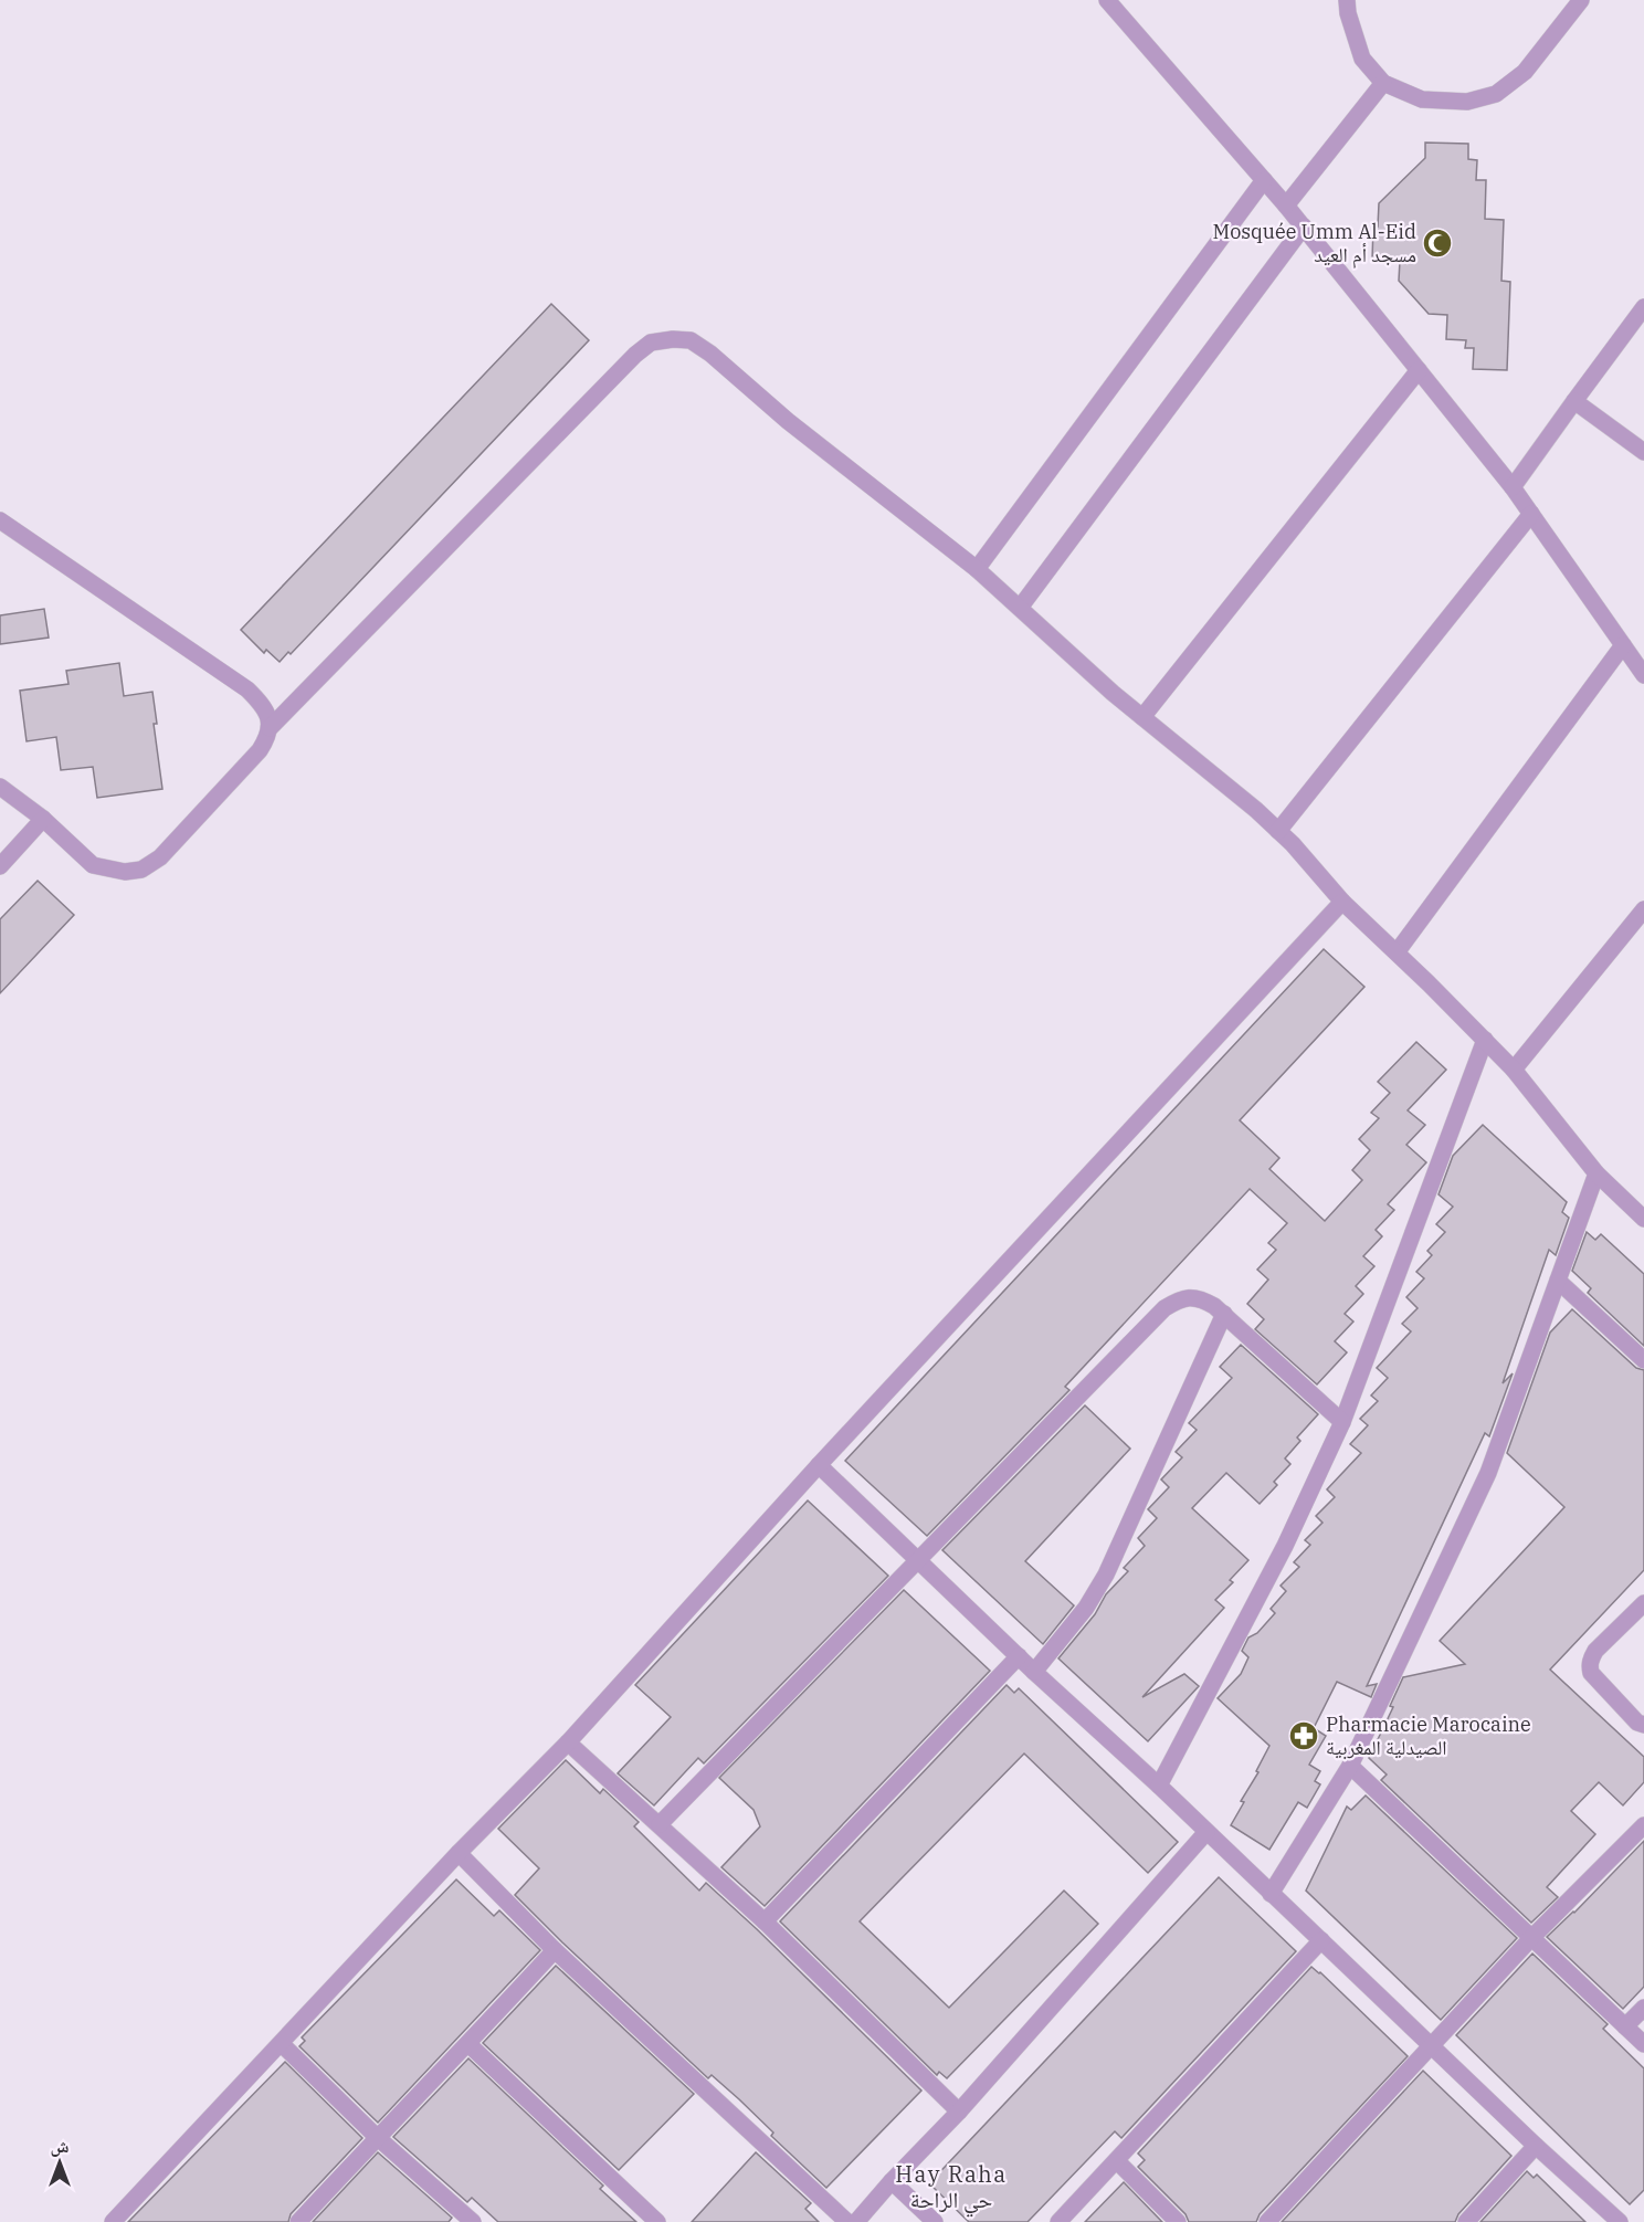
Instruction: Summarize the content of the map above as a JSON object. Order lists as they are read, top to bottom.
{
  "districts": ["Hay Raha حي الراحة"],
  "places": {
    "mosque": ["Mosquée Umm Al-Eid مسجد أم العيد"],
    "pharmacy": ["Pharmacie Marocaine الصيدلية المغربية"]
  },
  "north": "top"
}
